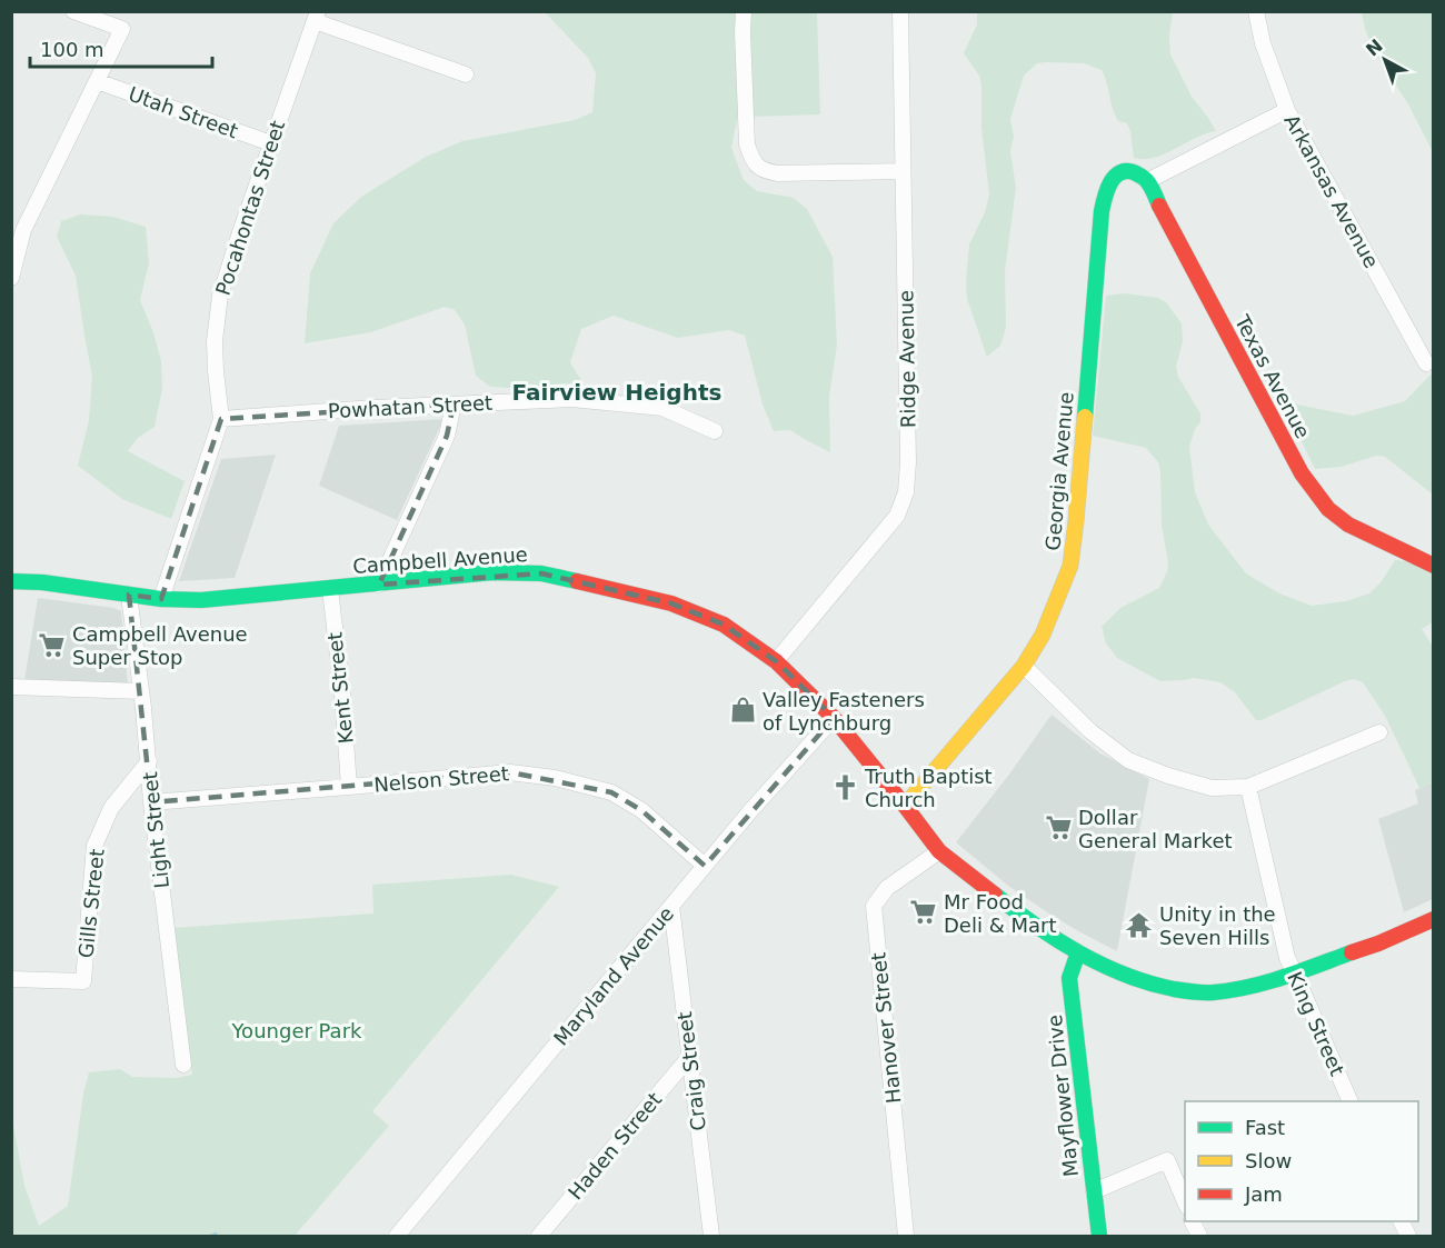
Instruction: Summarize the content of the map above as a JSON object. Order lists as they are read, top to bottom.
{
  "streets": {
    "main road": [
      "Texas Avenue",
      "Georgia Avenue",
      "Campbell Avenue",
      "Mayflower Drive"
    ],
    "street": [
      "Utah Street",
      "Arkansas Avenue",
      "Pocahontas Street",
      "Ridge Avenue",
      "Powhatan Street",
      "Kent Street",
      "Nelson Street",
      "Light Street",
      "Gills Street",
      "Maryland Avenue",
      "King Street",
      "Hanover Street",
      "Craig Street",
      "Haden Street"
    ]
  },
  "crossings": [
    ["Utah Street", "Pocahontas Street"],
    ["Pocahontas Street", "Powhatan Street"],
    ["Pocahontas Street", "Campbell Avenue"],
    ["Ridge Avenue", "Campbell Avenue"],
    ["Texas Avenue", "Georgia Avenue"],
    ["Georgia Avenue", "Campbell Avenue"],
    ["Campbell Avenue", "Kent Street"],
    ["Campbell Avenue", "Light Street"],
    ["Campbell Avenue", "Maryland Avenue"],
    ["Campbell Avenue", "King Street"],
    ["Campbell Avenue", "Hanover Street"],
    ["Campbell Avenue", "Mayflower Drive"],
    ["Kent Street", "Nelson Street"],
    ["Nelson Street", "Light Street"],
    ["Nelson Street", "Maryland Avenue"],
    ["Light Street", "Gills Street"],
    ["Maryland Avenue", "Craig Street"],
    ["Craig Street", "Haden Street"]
  ],
  "districts": ["Fairview Heights"],
  "parks": ["Younger Park"],
  "places": {
    "supermarket": ["Campbell Avenue Super Stop", "Dollar General Market", "Mr Food Deli & Mart"],
    "shop": ["Valley Fasteners of Lynchburg"],
    "church": ["Truth Baptist Church"],
    "temple": ["Unity in the Seven Hills"]
  },
  "legend": ["Fast", "Slow", "Jam"],
  "scale_bar": "100 m",
  "north": "top left"
}
